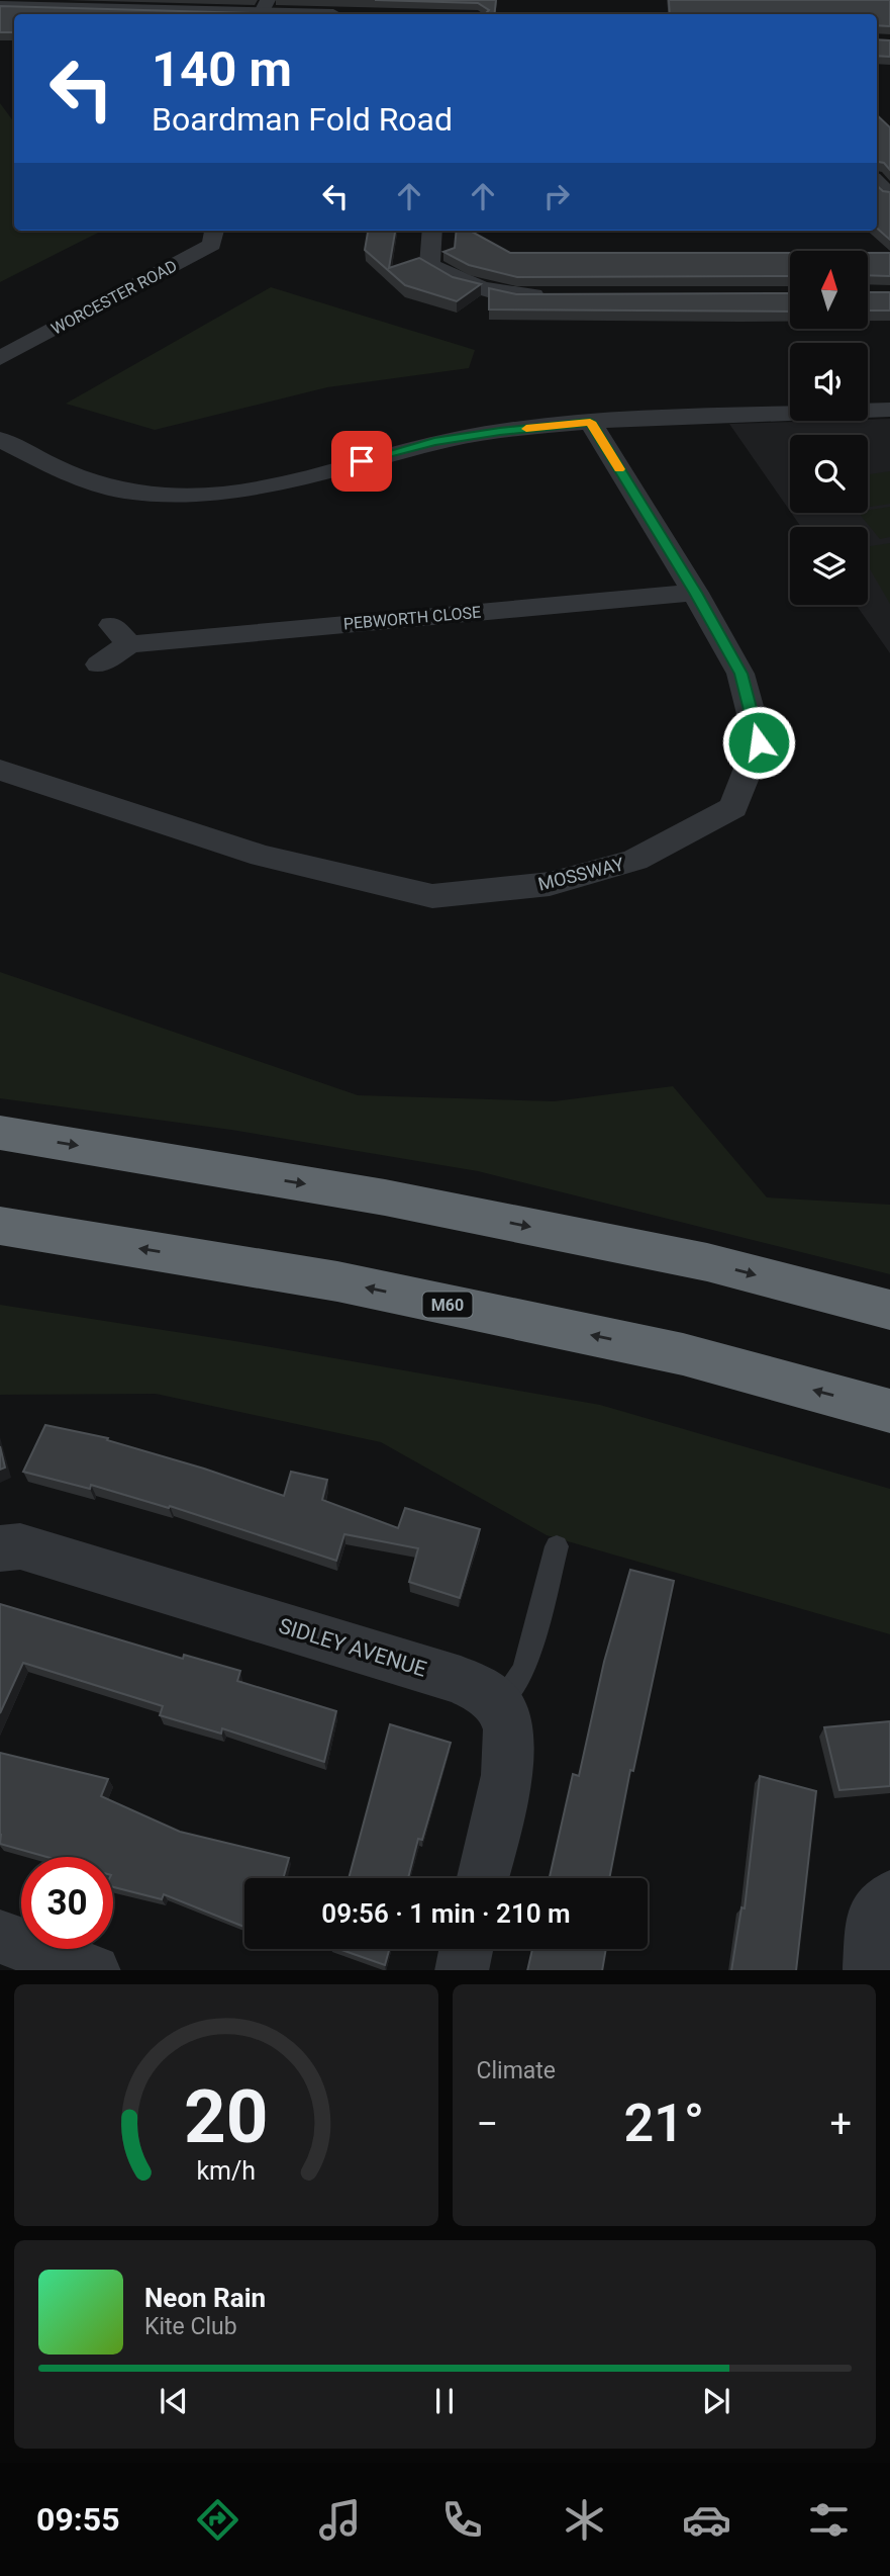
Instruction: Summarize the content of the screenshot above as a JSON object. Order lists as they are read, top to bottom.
{
  "streets": {
    "highway": ["M60"],
    "street": [
      "WORCESTER ROAD",
      "PEBWORTH CLOSE",
      "MOSSWAY",
      "SIDLEY AVENUE"
    ]
  },
  "crossings": [
    ["PEBWORTH CLOSE", "MOSSWAY"]
  ],
  "north": "top",
  "page": {
    "turn": ["140 m", "Boardman Fold Road"],
    "limit": "30",
    "trip": "09:56 · 1 min · 210 m",
    "tile": "Climate",
    "heat": ["−", "21°", "+"],
    "song": ["Neon Rain", "Kite Club"],
    "tabs": "09:55",
    "gauge": ["20", "km/h"]
  }
}
